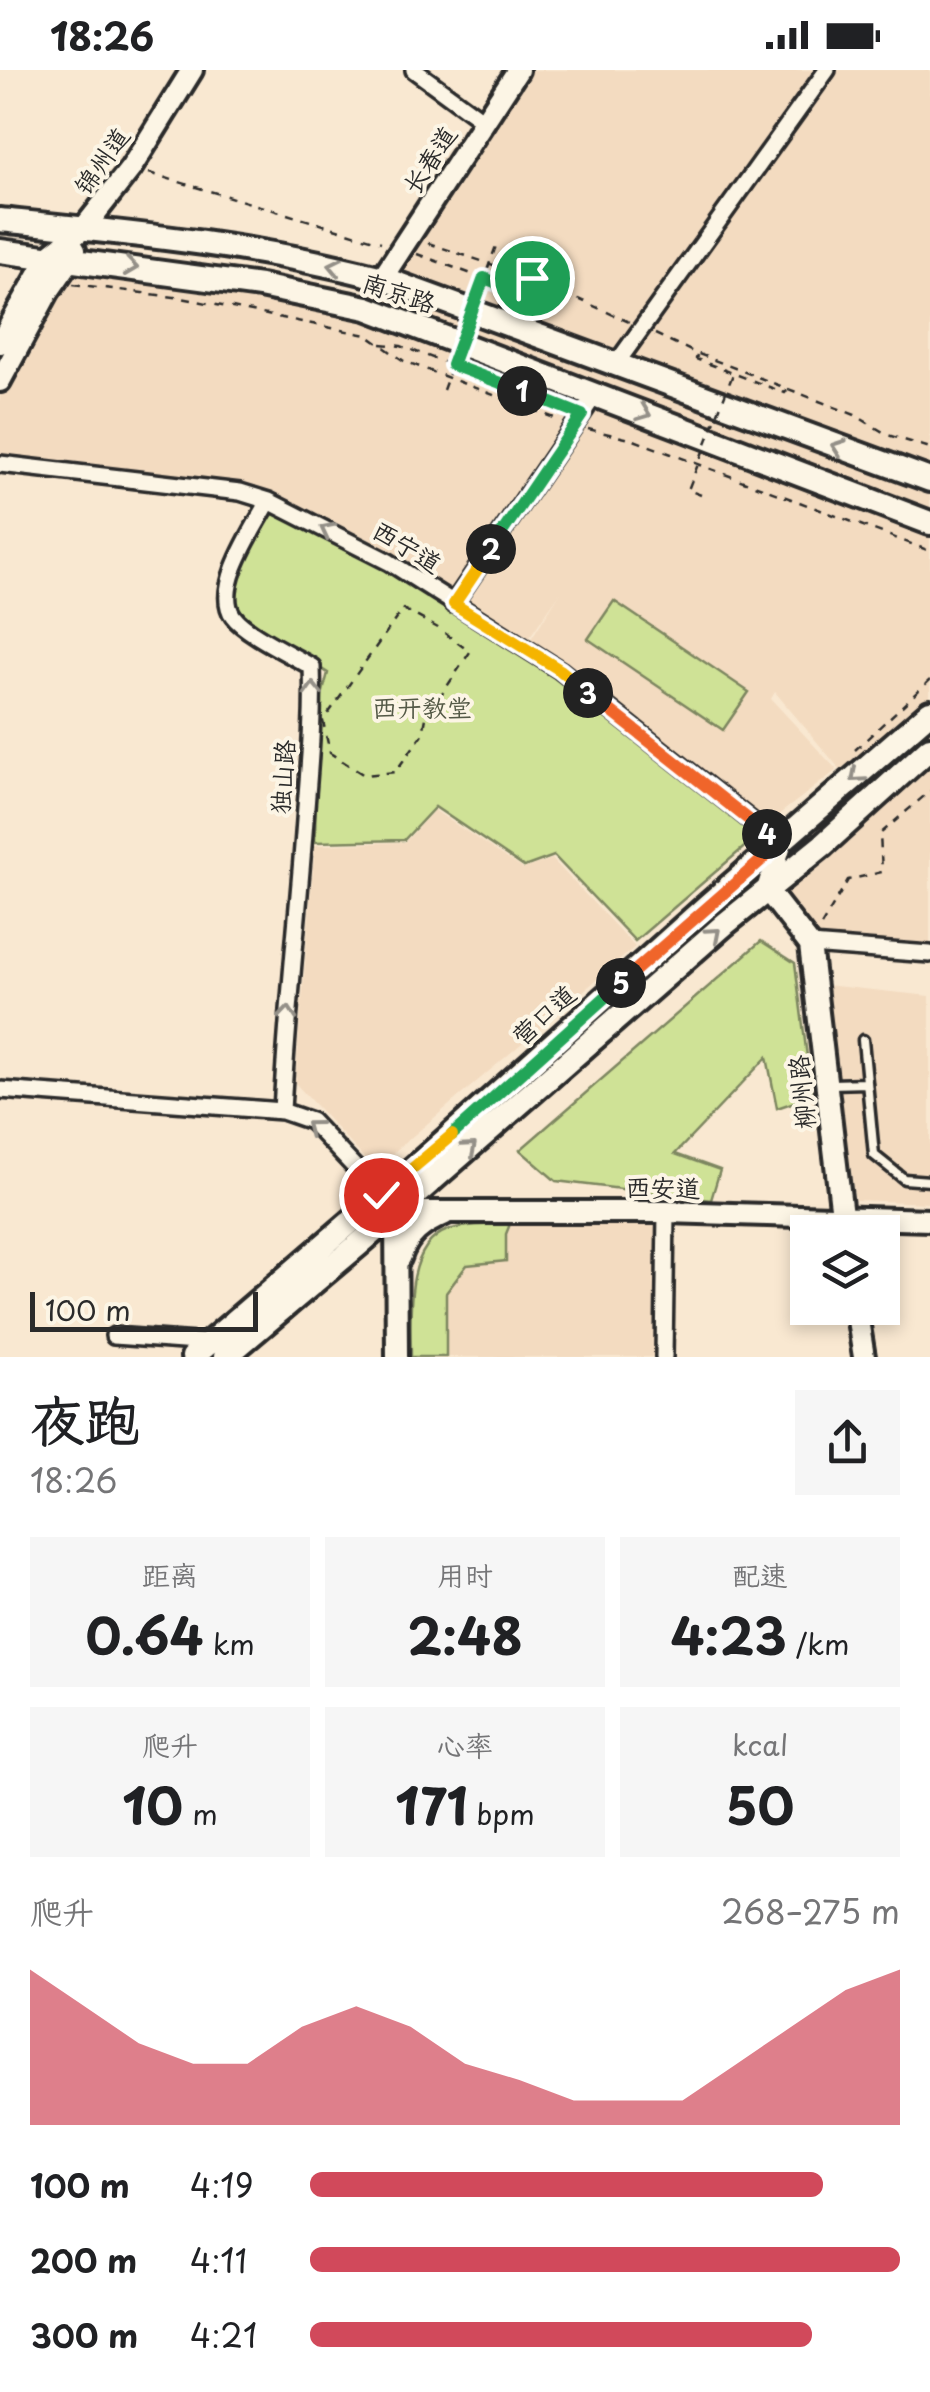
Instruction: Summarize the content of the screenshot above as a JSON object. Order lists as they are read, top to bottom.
{
  "streets": {
    "main road": ["南京路", "营口道"],
    "street": [
      "长春道",
      "锦州道",
      "西宁道",
      "独山路",
      "柳州路",
      "西安道"
    ]
  },
  "crossings": [
    ["长春道", "南京路"],
    ["锦州道", "南京路"],
    ["西宁道", "独山路"],
    ["西宁道", "营口道"],
    ["营口道", "西安道"]
  ],
  "one_way": ["独山路"],
  "parks": ["西开教堂"],
  "scale_bar": "100 m",
  "page": {
    "status": "18:26",
    "pins": [
      "1",
      "2",
      "3",
      "4",
      "5"
    ],
    "scale": "100 m",
    "heading": ["夜跑", "18:26"],
    "stats": [
      ["距离", "0.64 km"],
      ["用时", "2:48"],
      ["配速", "4:23 /km"],
      ["爬升", "10 m"],
      ["心率", "171 bpm"],
      ["kcal", "50"]
    ],
    "chart": ["爬升", "268–275 m"],
    "list": [
      {
        "name": "100 m",
        "note": "4:19"
      },
      {
        "name": "200 m",
        "note": "4:11"
      },
      {
        "name": "300 m",
        "note": "4:21"
      }
    ]
  }
}
